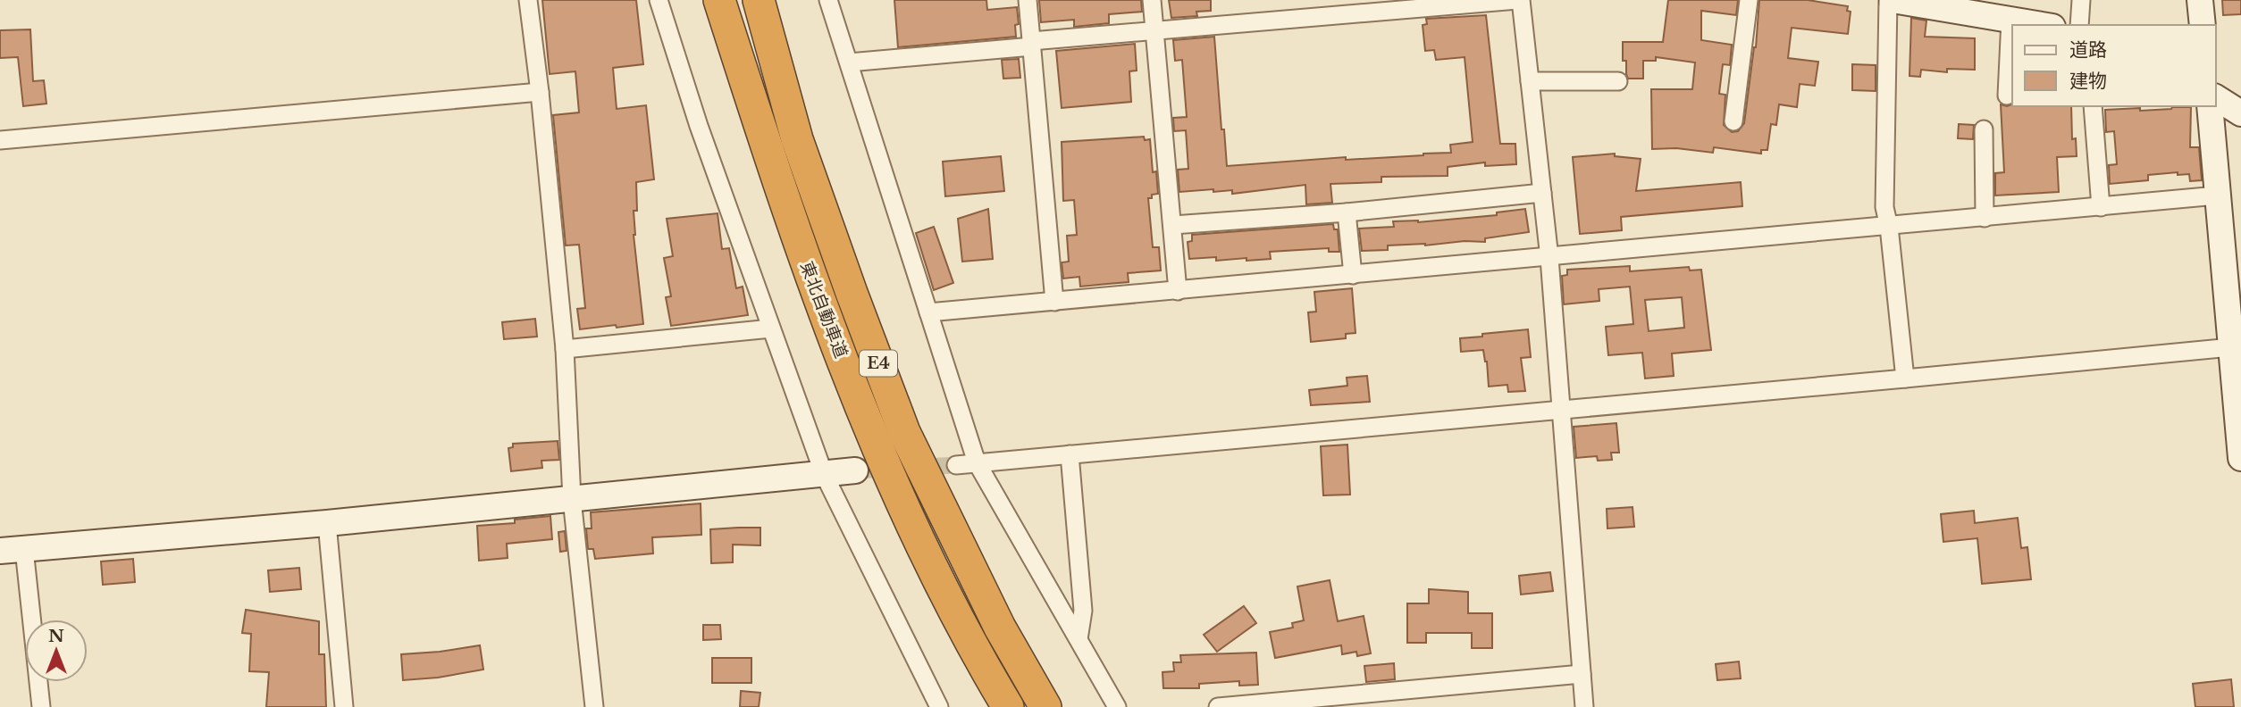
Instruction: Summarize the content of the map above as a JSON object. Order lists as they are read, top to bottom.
{
  "streets": {
    "highway": ["東北自動車道", "E4"]
  },
  "legend": ["道路", "建物"],
  "north": "top"
}
